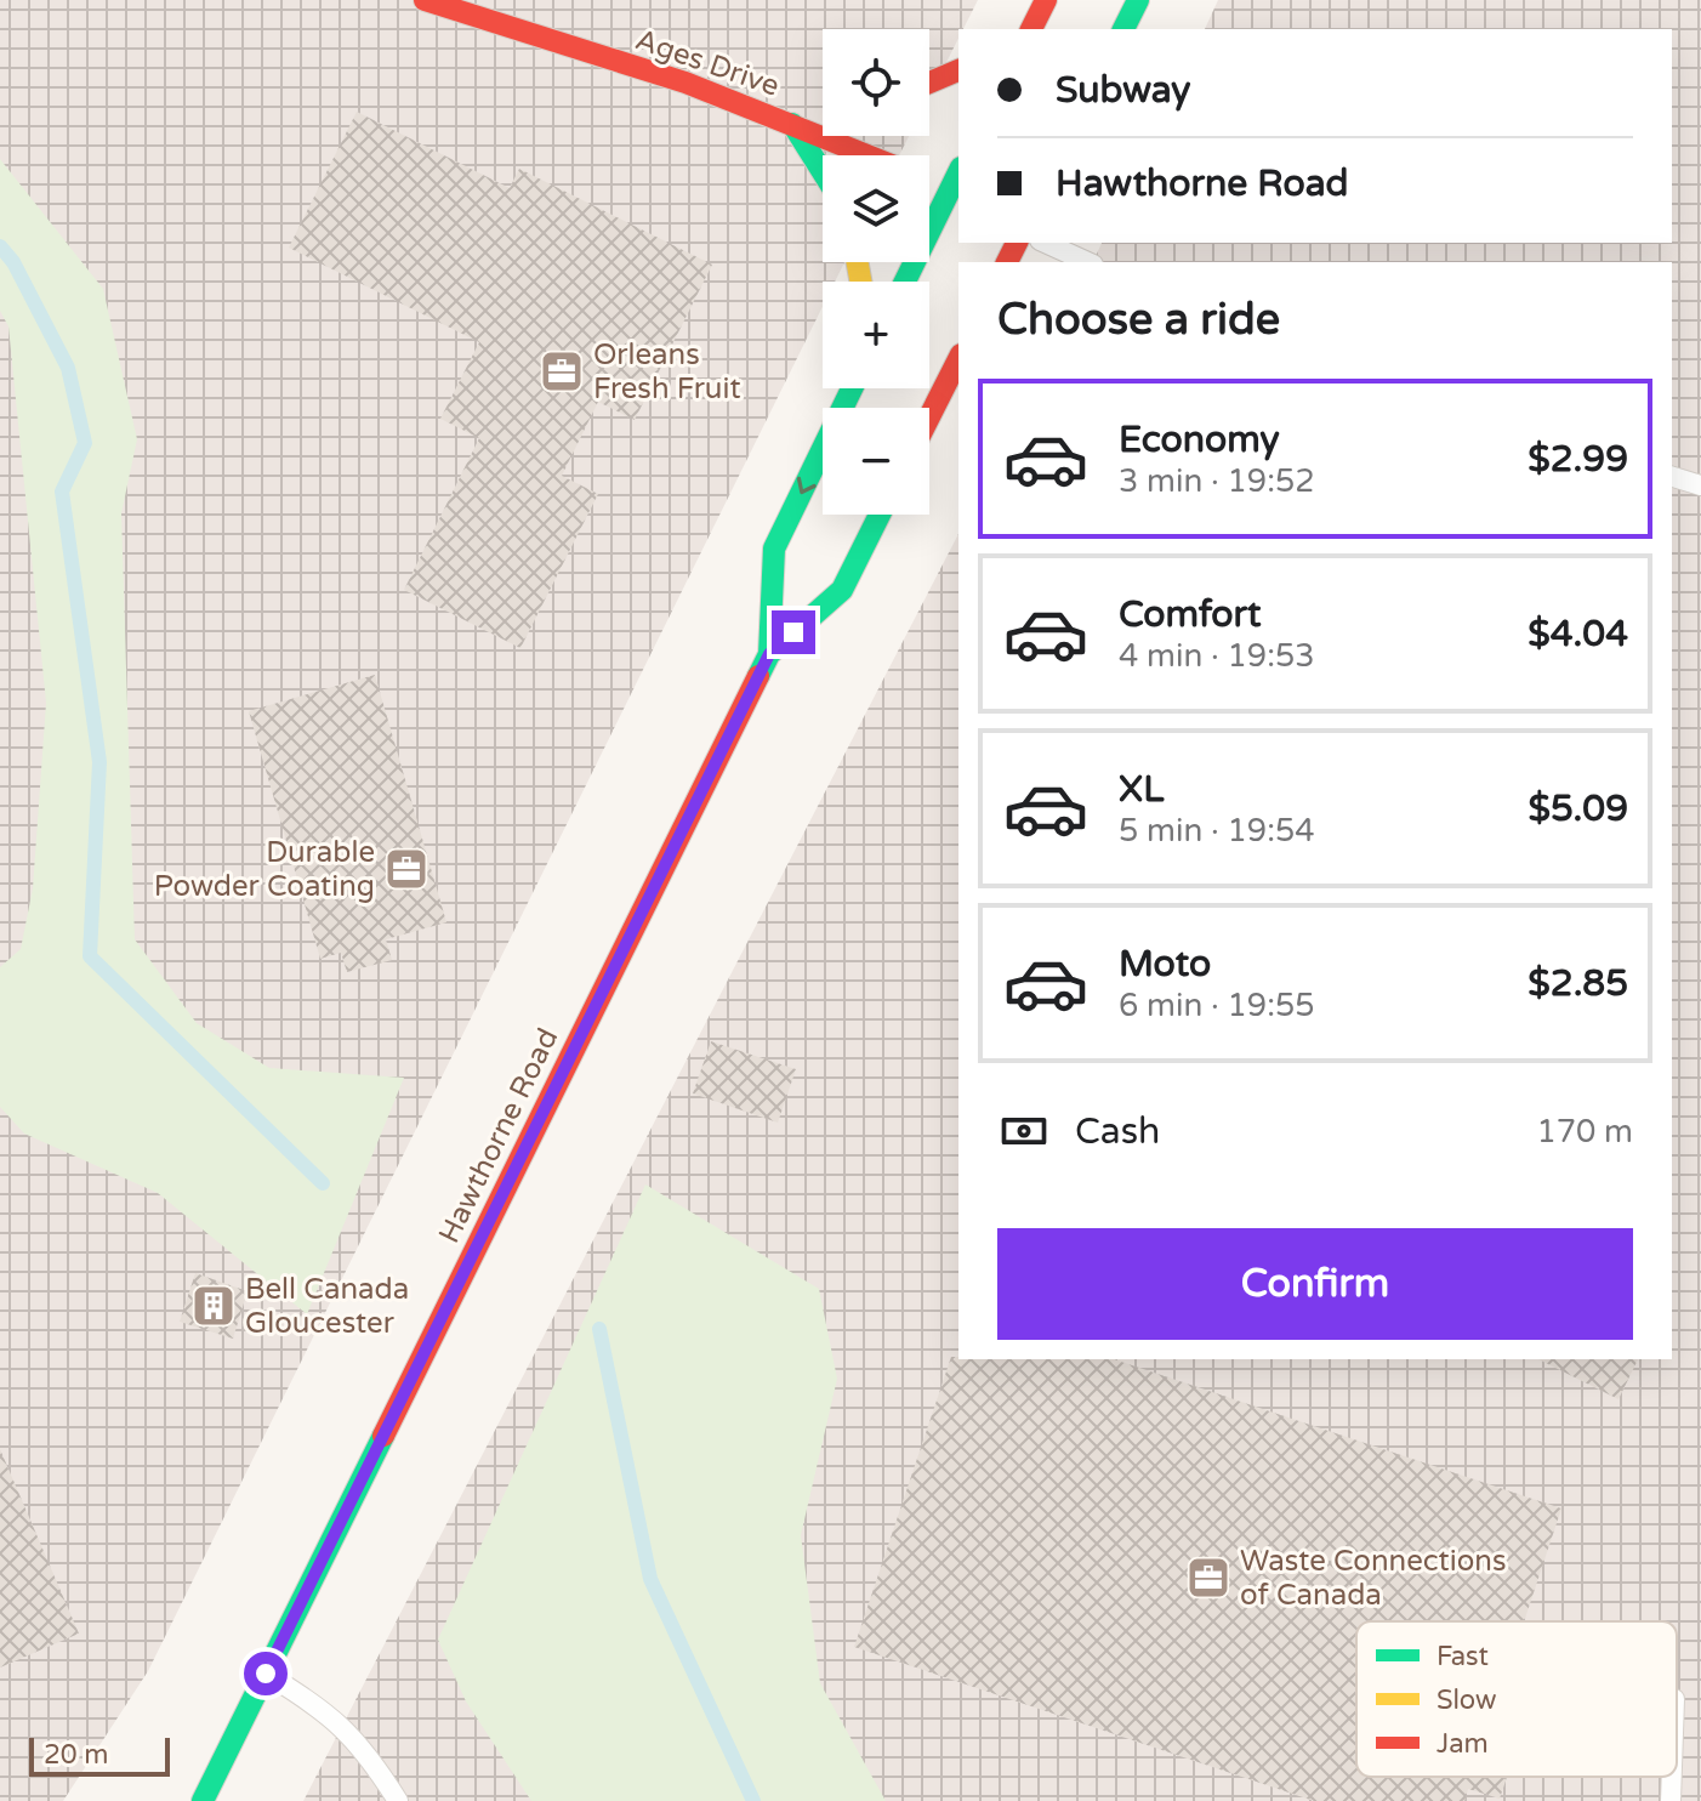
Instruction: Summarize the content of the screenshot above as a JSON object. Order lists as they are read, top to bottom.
{
  "streets": {
    "main road": ["Ages Drive", "Hawthorne Road"]
  },
  "places": {
    "office": ["Orleans Fresh Fruit", "Durable Powder Coating", "Waste Connections of Canada"],
    "building": ["Bell Canada Gloucester"]
  },
  "legend": ["Fast", "Slow", "Jam"],
  "scale_bar": "20 m",
  "page": {
    "map_buttons": ["+", "−"],
    "banner": ["Subway", "Hawthorne Road"],
    "heading": "Choose a ride",
    "list": [
      {
        "name": "Economy",
        "note": "3 min · 19:52",
        "value": "$2.99"
      },
      {
        "name": "Comfort",
        "note": "4 min · 19:53",
        "value": "$4.04"
      },
      {
        "name": "XL",
        "note": "5 min · 19:54",
        "value": "$5.09"
      },
      {
        "name": "Moto",
        "note": "6 min · 19:55",
        "value": "$2.85"
      }
    ],
    "pay": ["Cash", "170 m"],
    "buttons": "Confirm",
    "scale": "20 m"
  }
}
